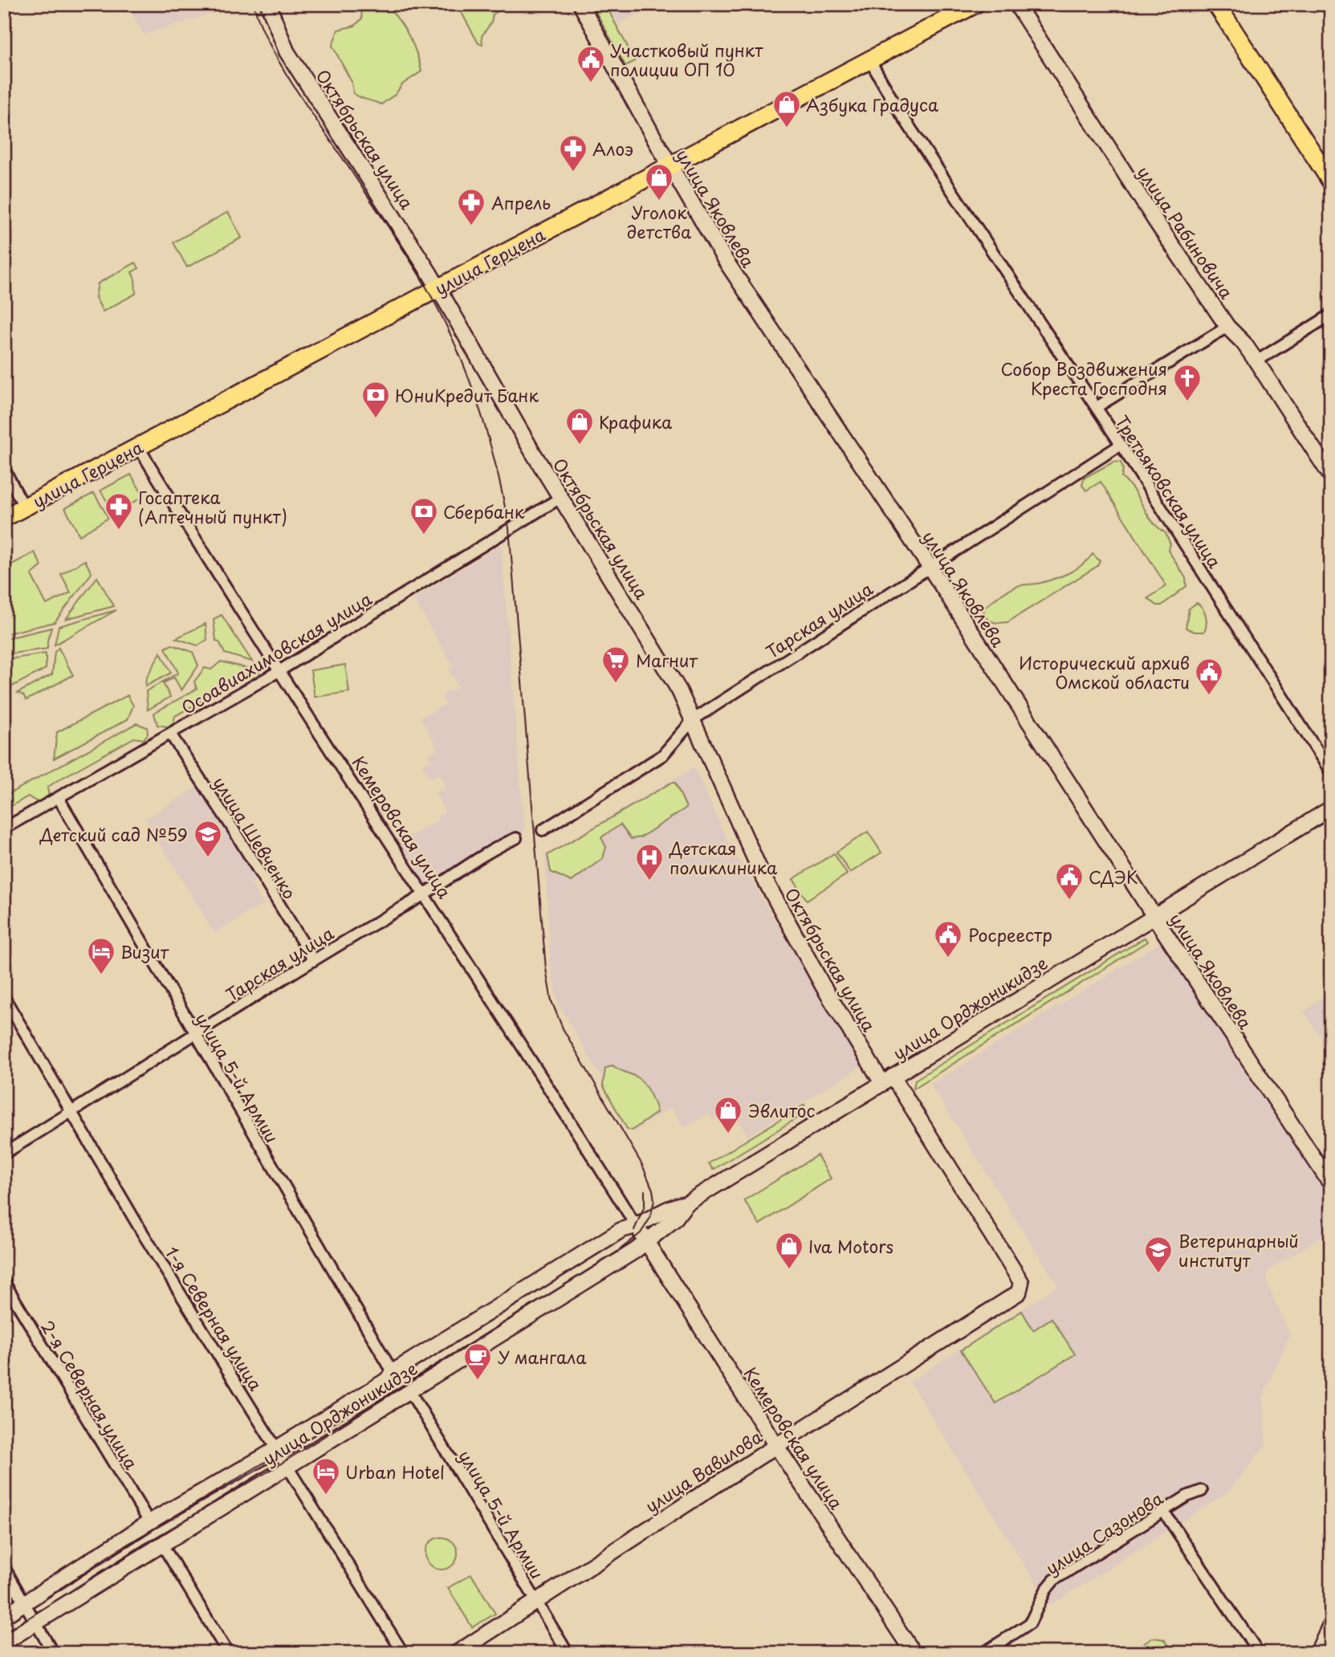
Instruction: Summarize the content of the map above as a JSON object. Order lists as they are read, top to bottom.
{
  "streets": {
    "main road": ["улица Герцена"],
    "street": [
      "Октябрьская улица",
      "улица Яковлева",
      "улица Рабиновича",
      "Третьяковская улица",
      "Тарская улица",
      "Осоавиахимовская улица",
      "Кемеровская улица",
      "улица Шевченко",
      "улица Орджоникидзе",
      "улица 5-й Армии",
      "1-я Северная улица",
      "2-я Северная улица",
      "улица Вавилова",
      "улица Сазонова"
    ]
  },
  "crossings": [
    ["Октябрьская улица", "улица Герцена"],
    ["Октябрьская улица", "Тарская улица"],
    ["Октябрьская улица", "Осоавиахимовская улица"],
    ["Октябрьская улица", "улица Орджоникидзе"],
    ["Октябрьская улица", "улица Вавилова"],
    ["улица Яковлева", "улица Герцена"],
    ["улица Яковлева", "Тарская улица"],
    ["улица Яковлева", "улица Орджоникидзе"],
    ["улица Герцена", "Третьяковская улица"],
    ["улица Герцена", "Кемеровская улица"],
    ["Третьяковская улица", "Тарская улица"],
    ["Тарская улица", "Кемеровская улица"],
    ["Тарская улица", "улица Шевченко"],
    ["Тарская улица", "улица 5-й Армии"],
    ["Тарская улица", "1-я Северная улица"],
    ["Осоавиахимовская улица", "Кемеровская улица"],
    ["Осоавиахимовская улица", "улица Шевченко"],
    ["Осоавиахимовская улица", "улица 5-й Армии"],
    ["Кемеровская улица", "улица Орджоникидзе"],
    ["Кемеровская улица", "улица Вавилова"],
    ["улица Орджоникидзе", "улица 5-й Армии"],
    ["улица Орджоникидзе", "1-я Северная улица"],
    ["улица Орджоникидзе", "2-я Северная улица"],
    ["улица 5-й Армии", "улица Вавилова"]
  ],
  "places": {
    "public building": [
      "Участковый пункт полиции ОП 10",
      "Исторический архив Омской области",
      "СДЭК",
      "Росреестр"
    ],
    "shop": [
      "Азбука Градуса",
      "Уголок детства",
      "Крафика",
      "Эвлитос",
      "Iva Motors"
    ],
    "pharmacy": ["Алоэ", "Апрель", "Госаптека (Аптечный пункт)"],
    "church": ["Собор Воздвижения Креста Господня"],
    "bank": ["ЮниКредит Банк", "Сбербанк"],
    "supermarket": ["Магнит"],
    "school or university": ["Детский сад №59", "Ветеринарный институт"],
    "hospital": ["Детская поликлиника"],
    "hotel": ["Визит", "Urban Hotel"],
    "cafe": ["У мангала"]
  }
}
